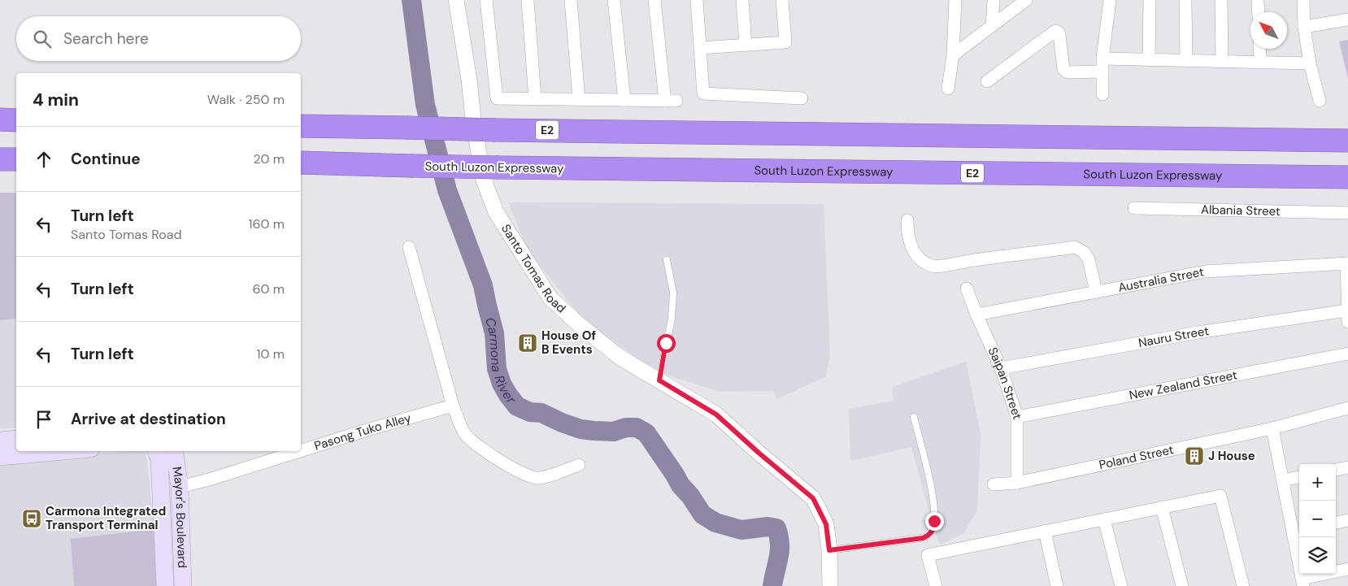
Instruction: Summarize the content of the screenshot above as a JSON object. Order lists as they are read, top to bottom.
{
  "streets": {
    "highway": ["E2", "South Luzon Expressway"],
    "main road": ["Mayor's Boulevard"],
    "street": [
      "Albania Street",
      "Santo Tomas Road",
      "Australia Street",
      "Nauru Street",
      "Saipan Street",
      "New Zealand Street",
      "Pasong Tuko Alley",
      "Poland Street"
    ]
  },
  "crossings": [
    ["Australia Street", "Saipan Street"],
    ["Nauru Street", "Saipan Street"],
    ["Saipan Street", "New Zealand Street"],
    ["Saipan Street", "Poland Street"],
    ["Pasong Tuko Alley", "Mayor's Boulevard"]
  ],
  "water": ["Carmona River"],
  "places": {
    "building": ["House Of B Events", "J House"],
    "bus stop": ["Carmona Integrated Transport Terminal"]
  },
  "north": "top left",
  "page": {
    "search": "Search here",
    "heading": ["4 min", "Walk · 250 m"],
    "list": [
      ["Continue", "20 m"],
      ["Turn left", "Santo Tomas Road", "160 m"],
      ["Turn left", "60 m"],
      ["Turn left", "10 m"],
      "Arrive at destination"
    ],
    "map_buttons": ["+", "−"]
  }
}
